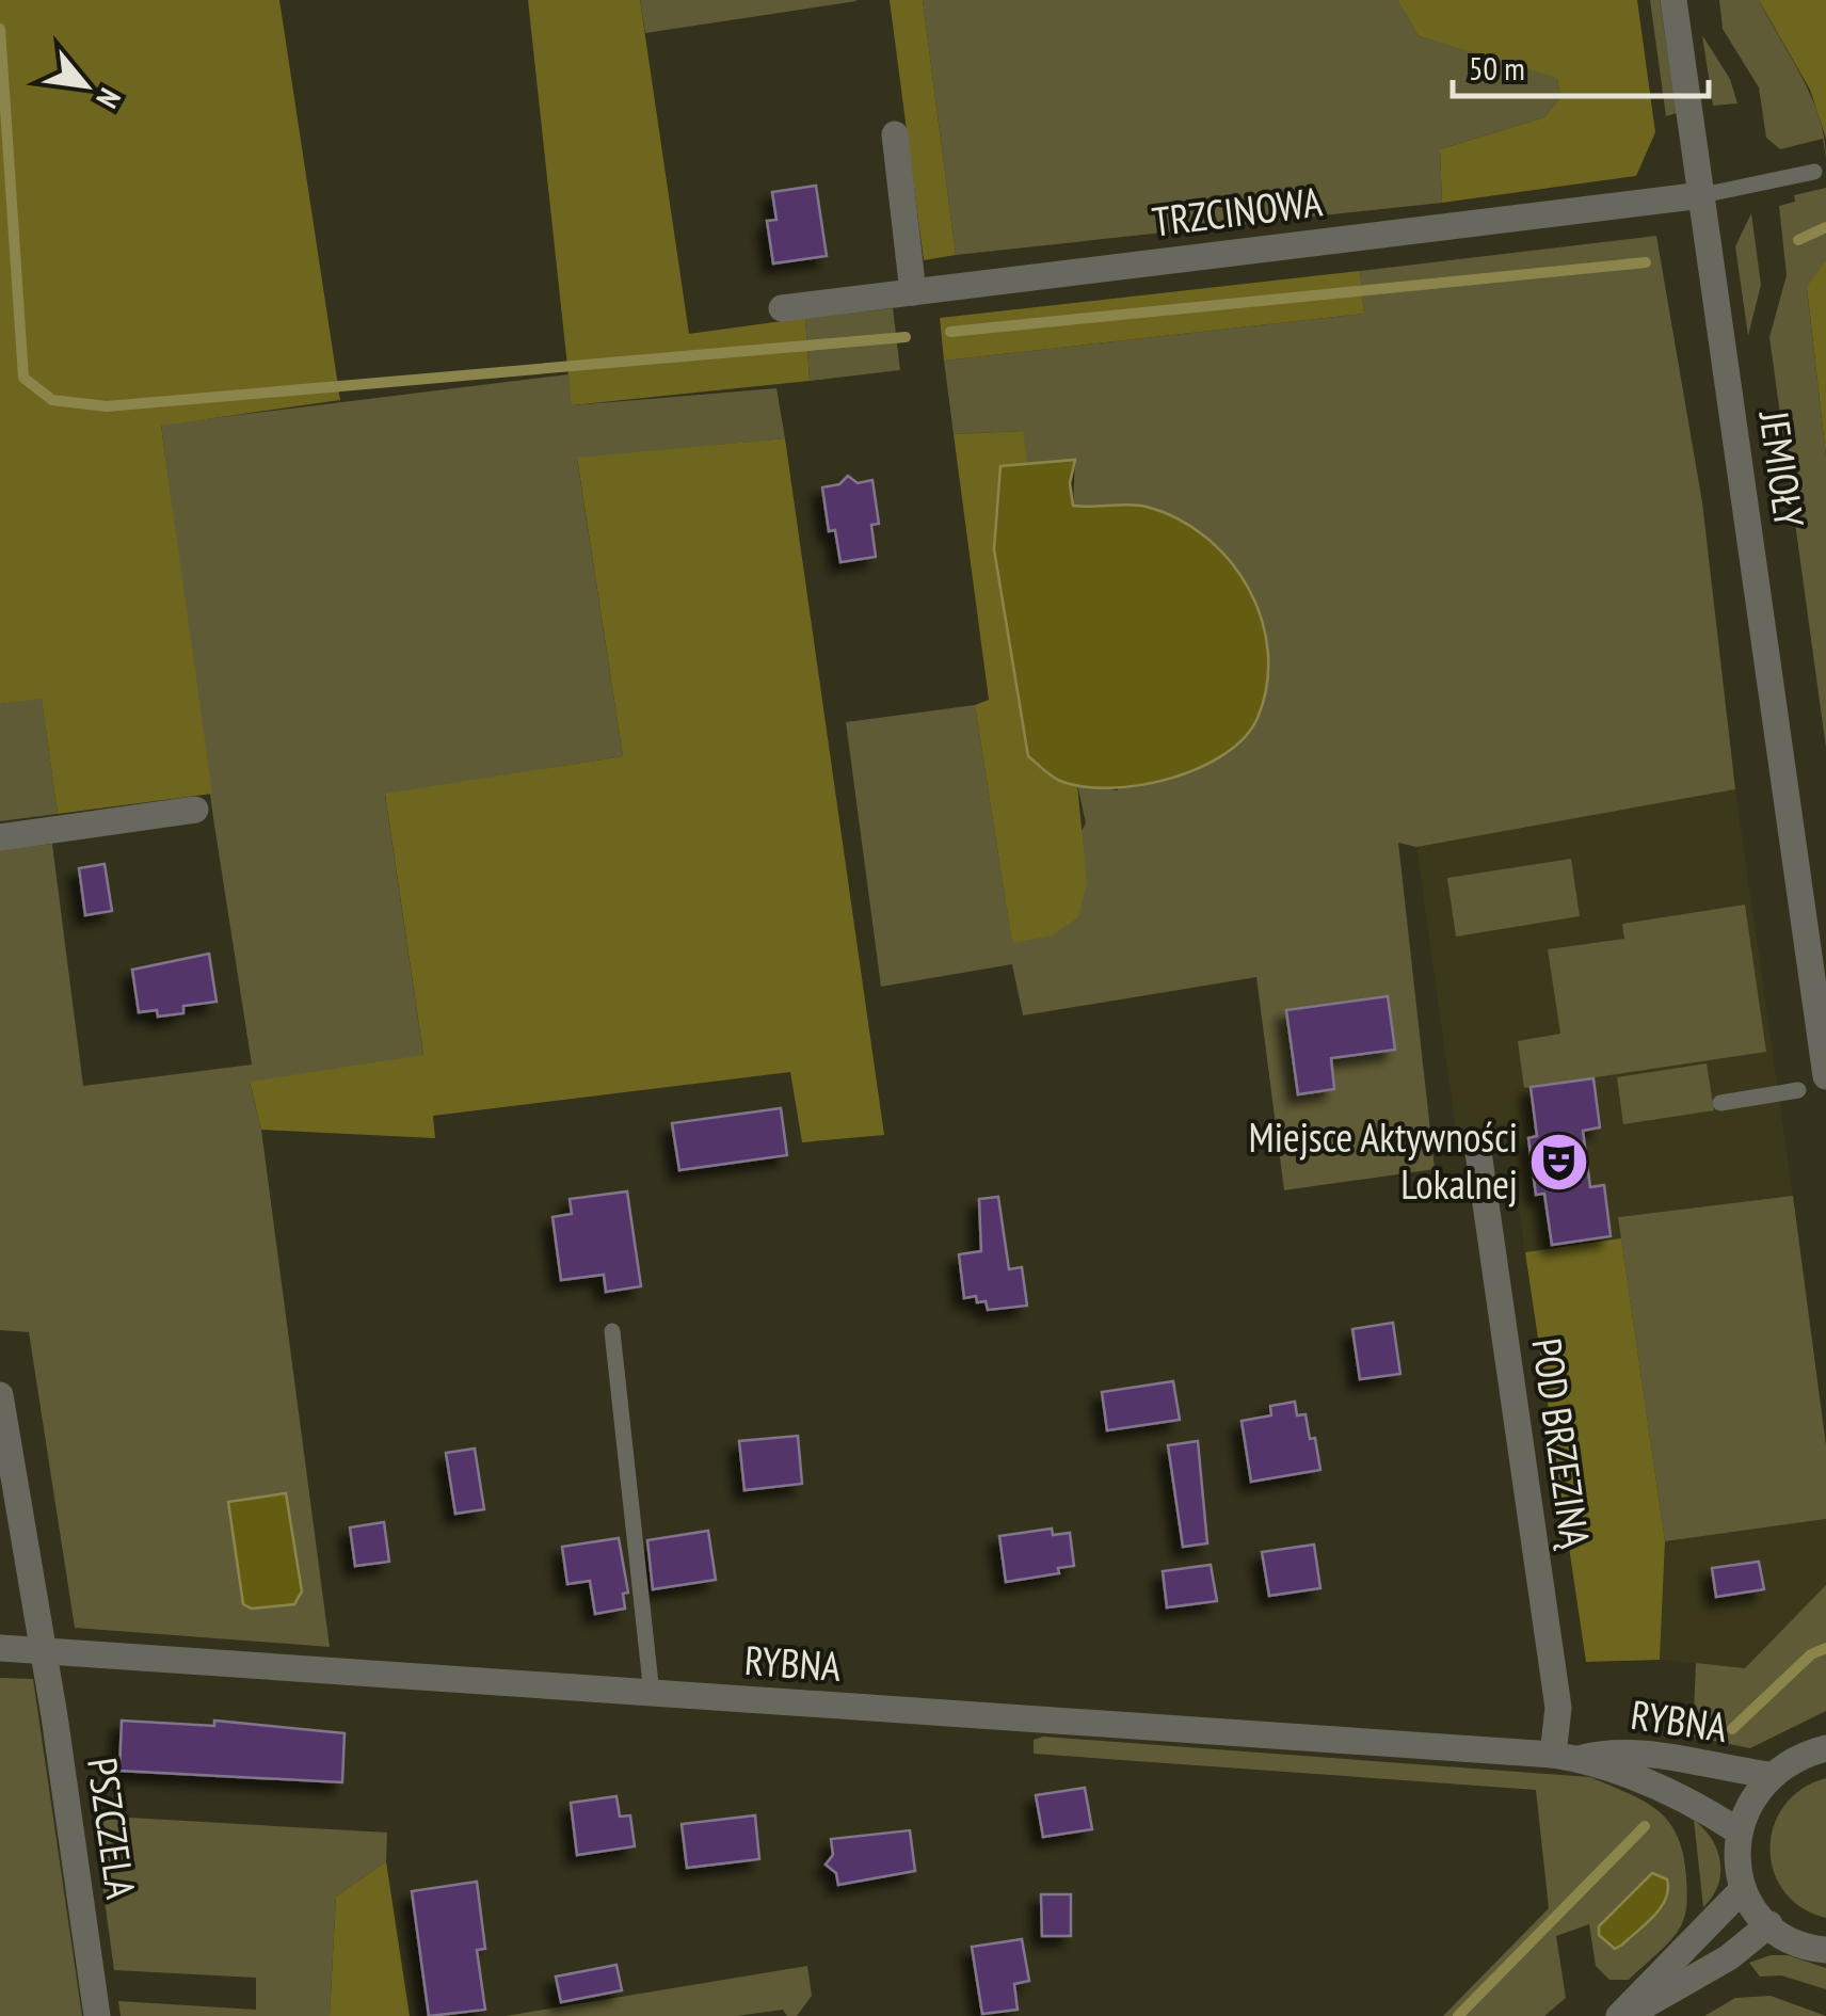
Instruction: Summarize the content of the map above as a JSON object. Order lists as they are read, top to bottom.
{
  "streets": {
    "street": [
      "TRZCINOWA",
      "JEMIOŁY",
      "POD BRZEZINĄ",
      "RYBNA",
      "PSZCZELA"
    ]
  },
  "crossings": [
    ["TRZCINOWA", "JEMIOŁY"],
    ["POD BRZEZINĄ", "RYBNA"],
    ["RYBNA", "PSZCZELA"]
  ],
  "places": {
    "theatre": ["Miejsce Aktywności Lokalnej"]
  },
  "scale_bar": "50 m",
  "north": "bottom right"
}
